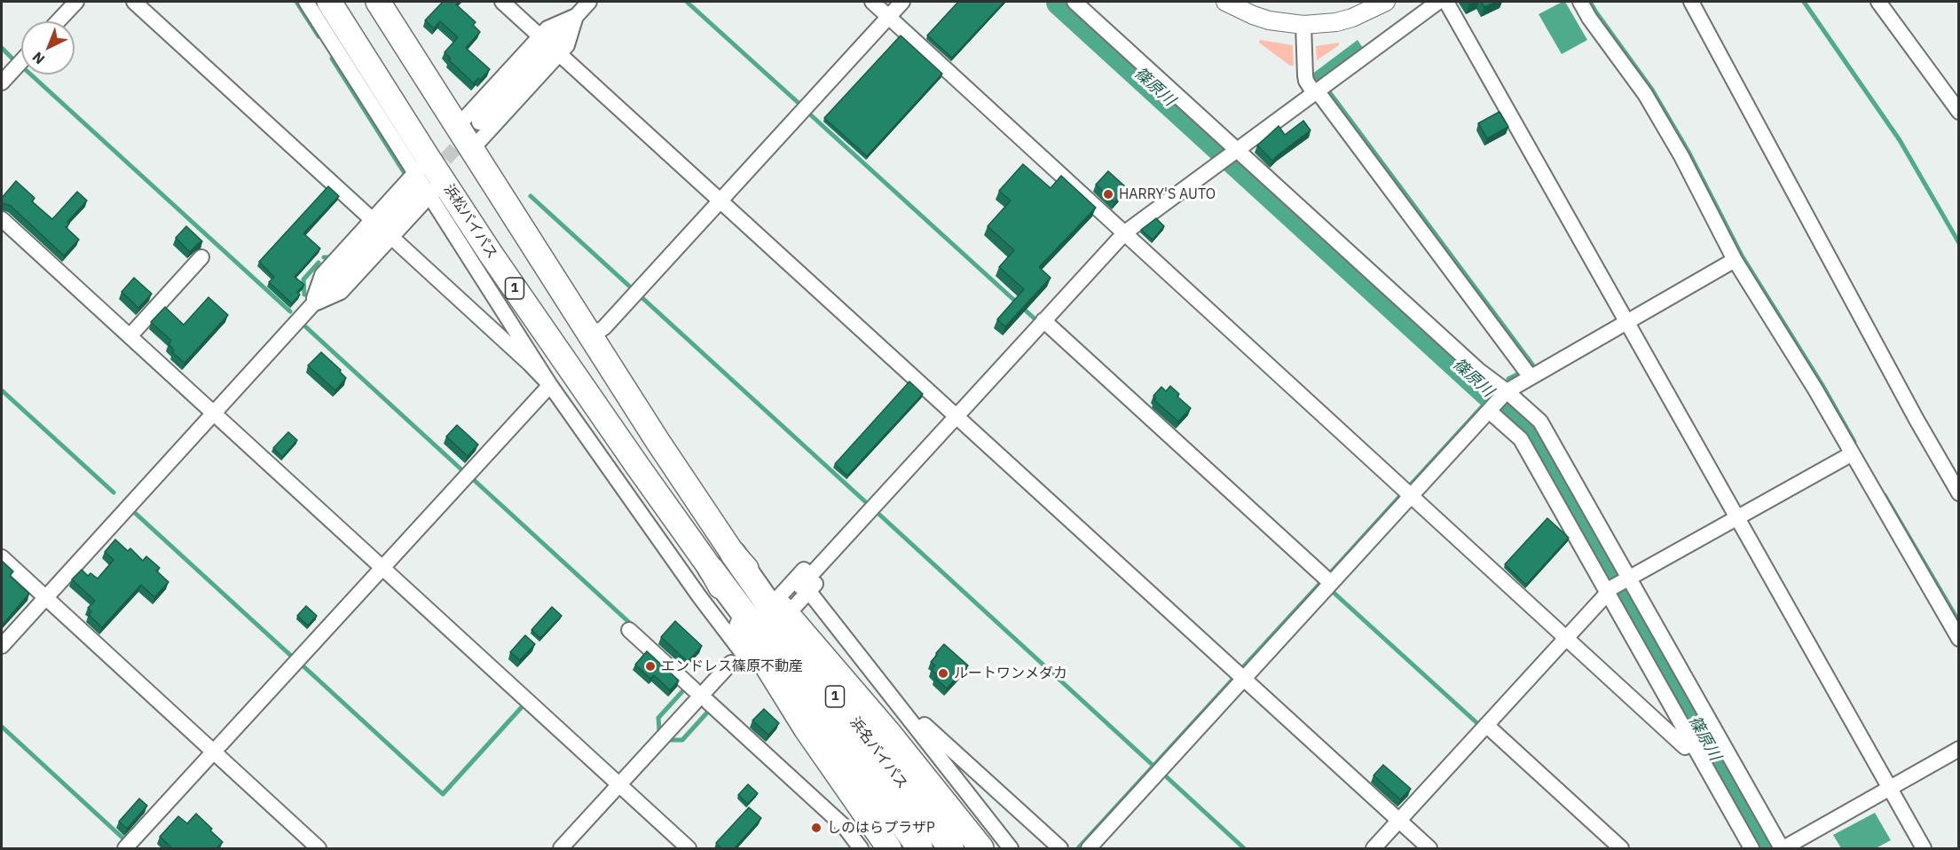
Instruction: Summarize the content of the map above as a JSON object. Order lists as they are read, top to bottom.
{
  "streets": {
    "highway": ["浜松バイパス", "1", "浜名バイパス"]
  },
  "crossings": [
    ["浜松バイパス", "浜名バイパス"],
    ["1", "浜名バイパス"]
  ],
  "water": ["篠原川"],
  "places": [
    "HARRY'S AUTO",
    "エンドレス篠原不動産",
    "ルートワンメダカ",
    "しのはらプラザP"
  ],
  "north": "bottom left"
}
